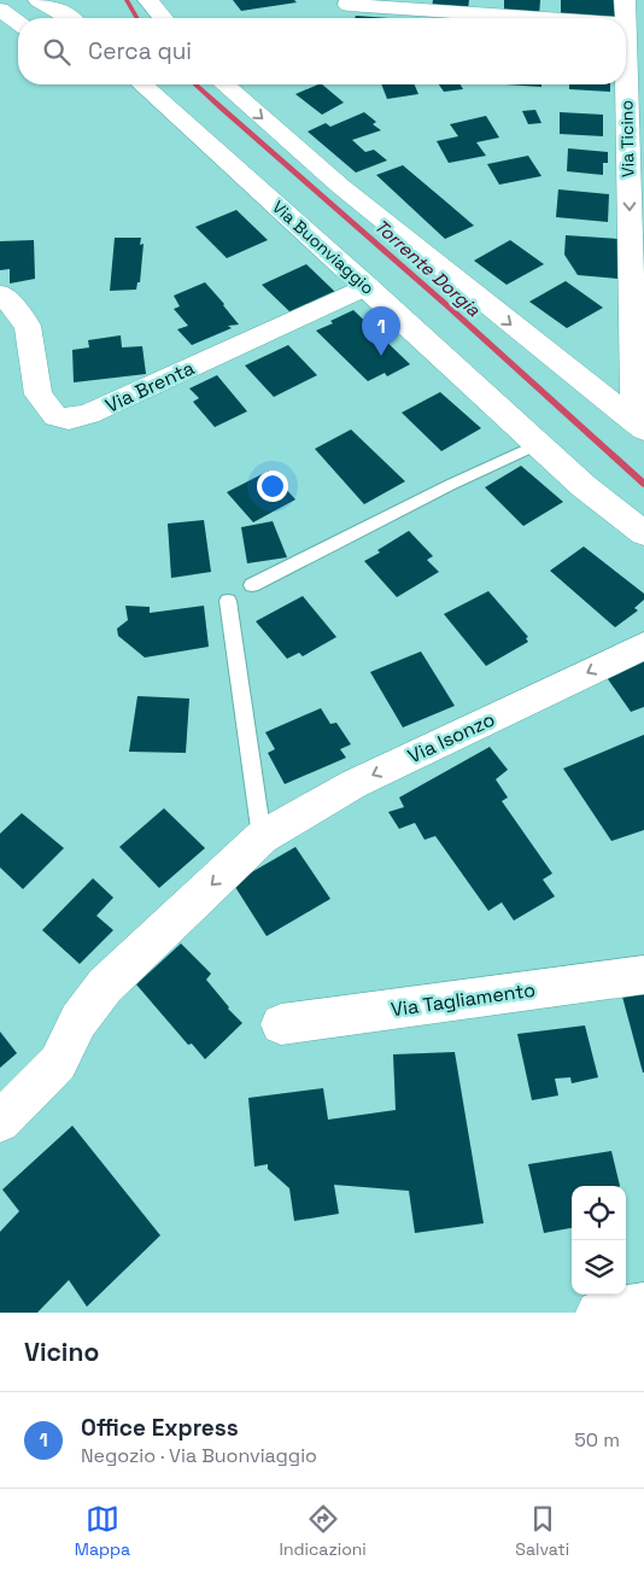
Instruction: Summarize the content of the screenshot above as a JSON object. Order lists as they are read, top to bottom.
{
  "streets": {
    "street": [
      "Via Ticino",
      "Via Buonviaggio",
      "Via Brenta",
      "Via Isonzo",
      "Via Tagliamento"
    ]
  },
  "crossings": [
    ["Via Buonviaggio", "Via Brenta"]
  ],
  "one_way": ["Via Ticino", "Via Isonzo"],
  "water": ["Torrente Dorgia"],
  "page": {
    "search": "Cerca qui",
    "pins": "1",
    "heading": "Vicino",
    "list": [
      {
        "mark": "1",
        "name": "Office Express",
        "note": "Negozio · Via Buonviaggio",
        "value": "50 m"
      }
    ],
    "nav": ["Mappa", "Indicazioni", "Salvati"]
  }
}
